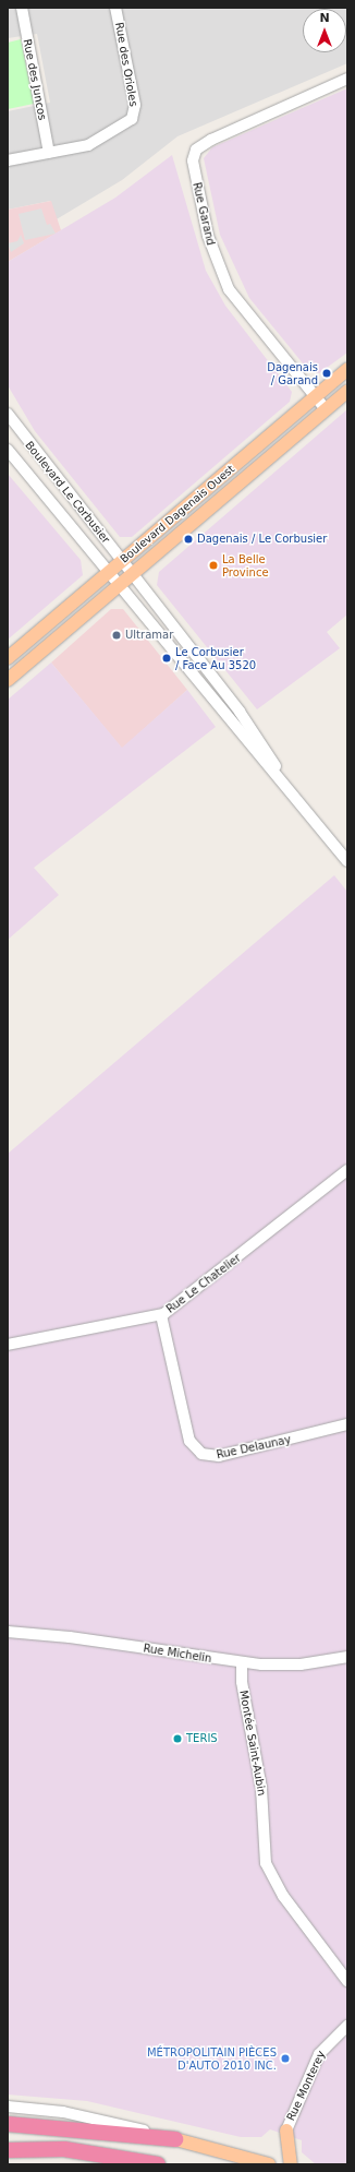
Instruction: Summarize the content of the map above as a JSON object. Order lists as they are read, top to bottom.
{
  "streets": {
    "main road": ["Boulevard Dagenais Ouest"],
    "street": [
      "Rue des Orioles",
      "Rue des Juncos",
      "Rue Garand",
      "Boulevard Le Corbusier",
      "Rue Le Chatelier",
      "Rue Delaunay",
      "Rue Michelin",
      "Montée Saint-Aubin",
      "Rue Monterey"
    ]
  },
  "crossings": [
    ["Rue des Orioles", "Rue des Juncos"],
    ["Rue Garand", "Boulevard Dagenais Ouest"],
    ["Boulevard Le Corbusier", "Boulevard Dagenais Ouest"],
    ["Rue Le Chatelier", "Rue Delaunay"],
    ["Rue Michelin", "Montée Saint-Aubin"]
  ],
  "places": [
    "Dagenais / Garand",
    "Dagenais / Le Corbusier",
    "La Belle Province",
    "Ultramar",
    "Le Corbusier / Face Au 3520",
    "TERIS",
    "MÉTROPOLITAIN PIÈCES D'AUTO 2010 INC."
  ],
  "north": "top"
}
